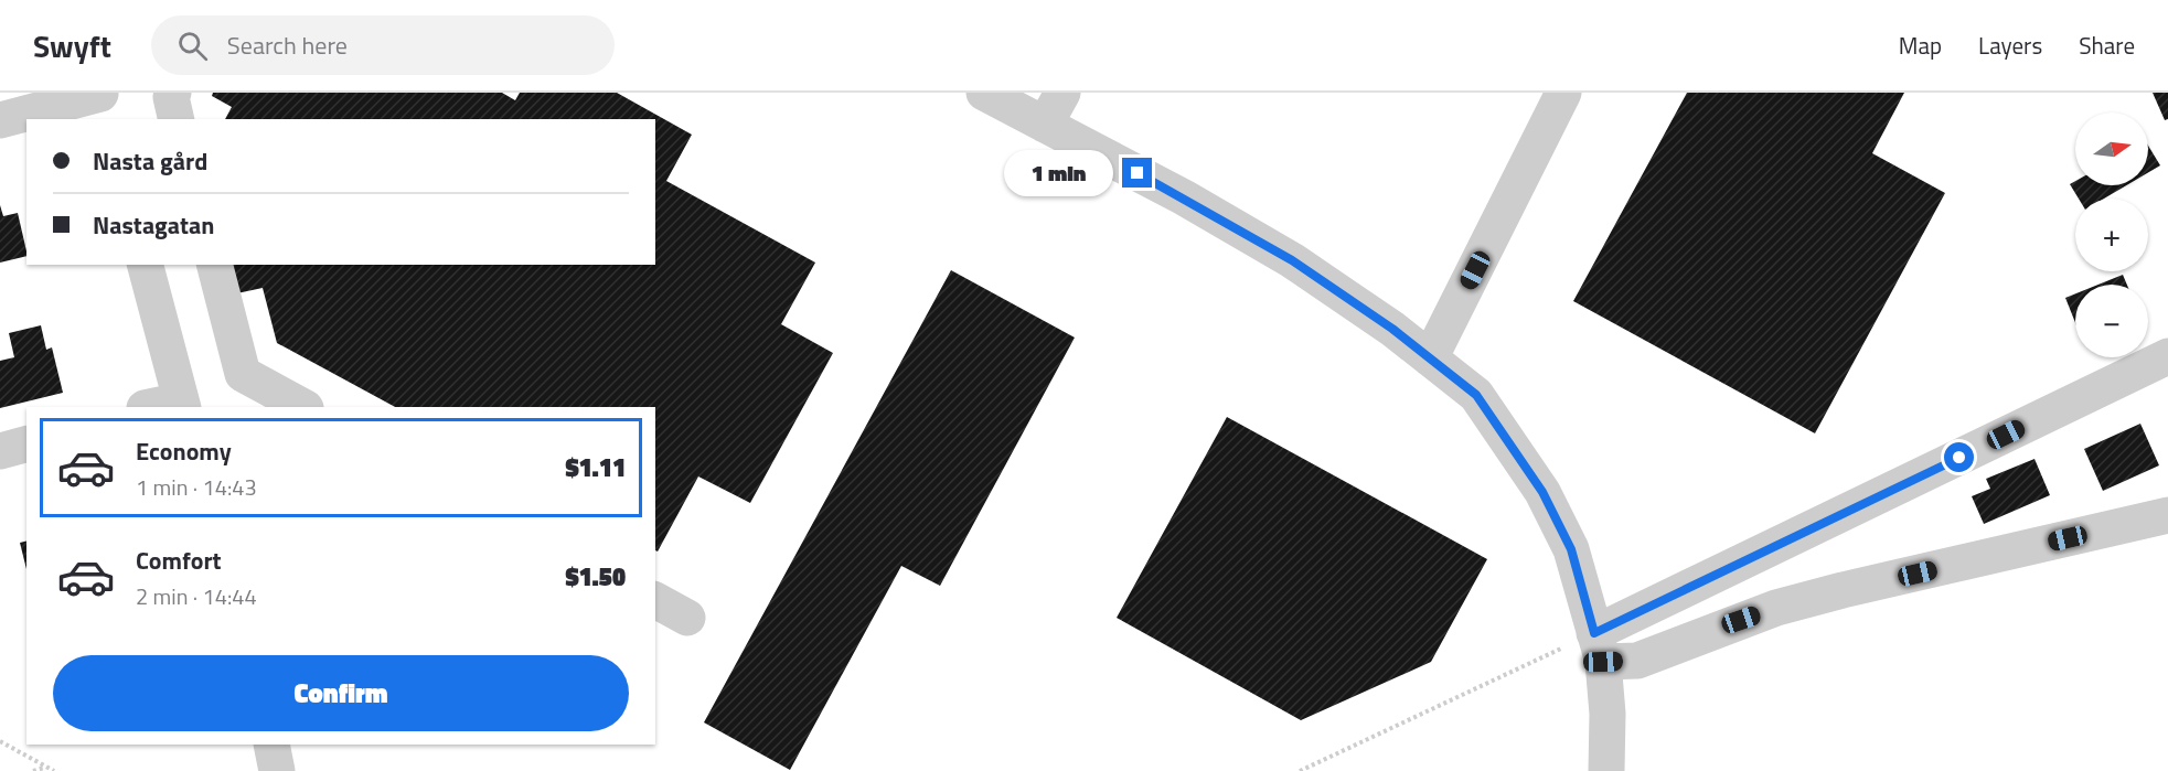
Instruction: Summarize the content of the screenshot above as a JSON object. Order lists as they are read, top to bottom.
{
  "north": "right",
  "page": {
    "header": "Swyft",
    "search": "Search here",
    "nav": ["Map", "Layers", "Share"],
    "map_buttons": ["+", "−"],
    "banner": ["Nasta gård", "Nastagatan"],
    "bubble": "1 min",
    "list": [
      {
        "name": "Economy",
        "note": "1 min · 14:43",
        "value": "$1.11"
      },
      {
        "name": "Comfort",
        "note": "2 min · 14:44",
        "value": "$1.50"
      }
    ],
    "buttons": "Confirm"
  }
}
